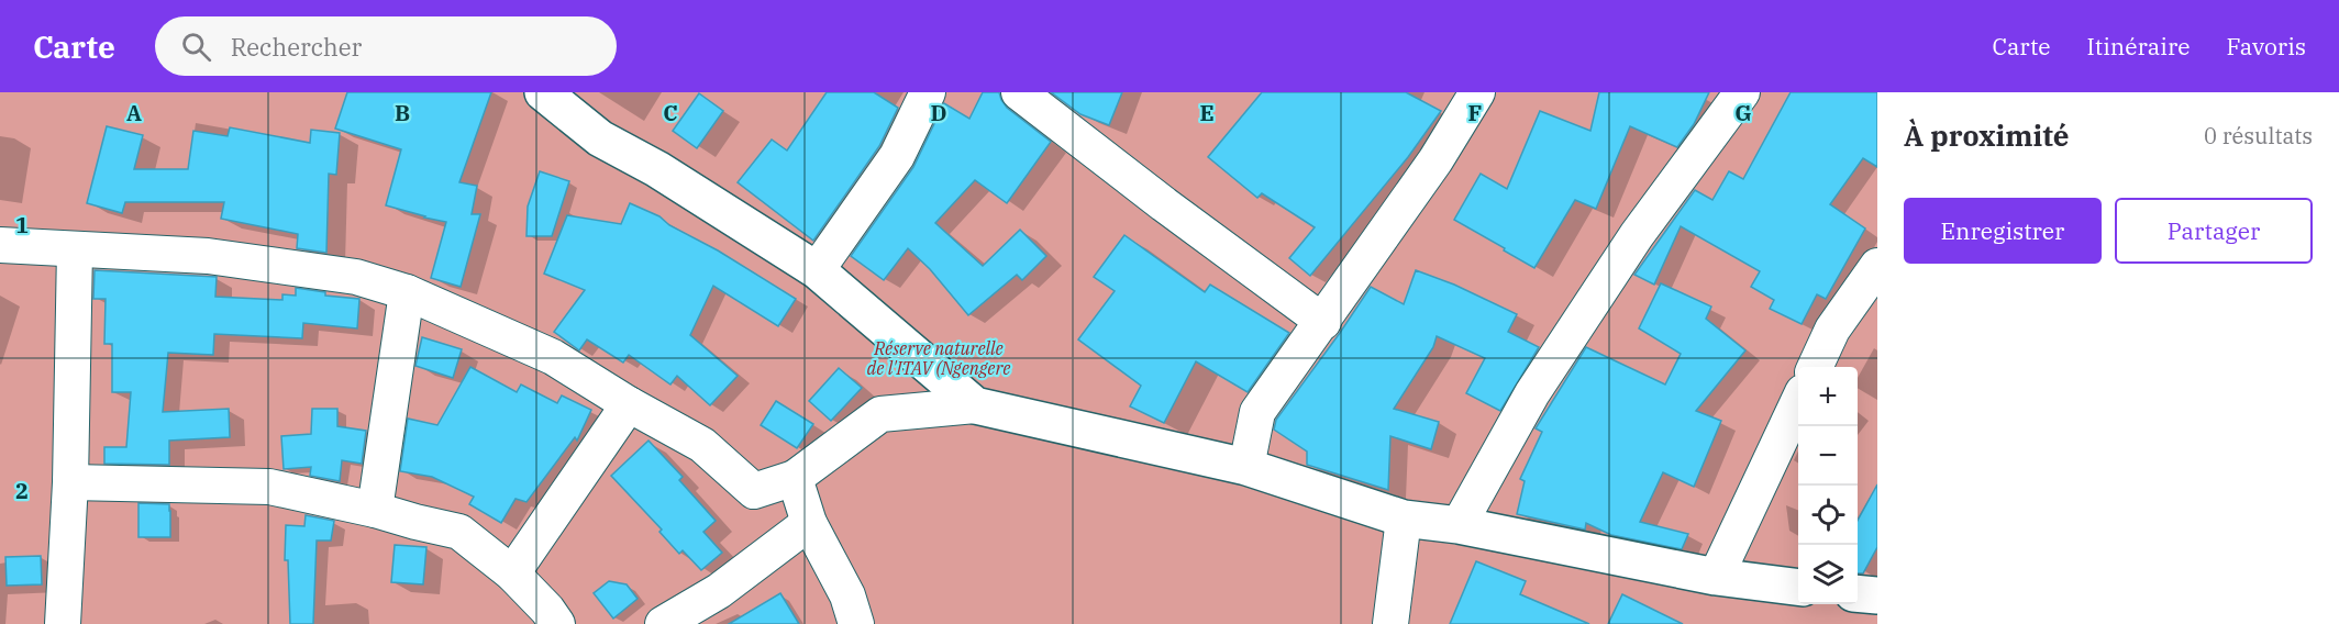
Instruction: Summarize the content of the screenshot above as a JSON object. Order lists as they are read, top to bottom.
{
  "parks": ["Réserve naturelle de l'ITAV (Ngengere"],
  "page": {
    "header": "Carte",
    "search": "Rechercher",
    "nav": ["Carte", "Itinéraire", "Favoris"],
    "heading": ["À proximité", "0 résultats"],
    "buttons": ["Enregistrer", "Partager"],
    "map_buttons": ["+", "−"]
  },
  "grid": {
    "columns": [
      "A",
      "B",
      "C",
      "D",
      "E",
      "F",
      "G"
    ],
    "rows": ["1", "2"]
  }
}
